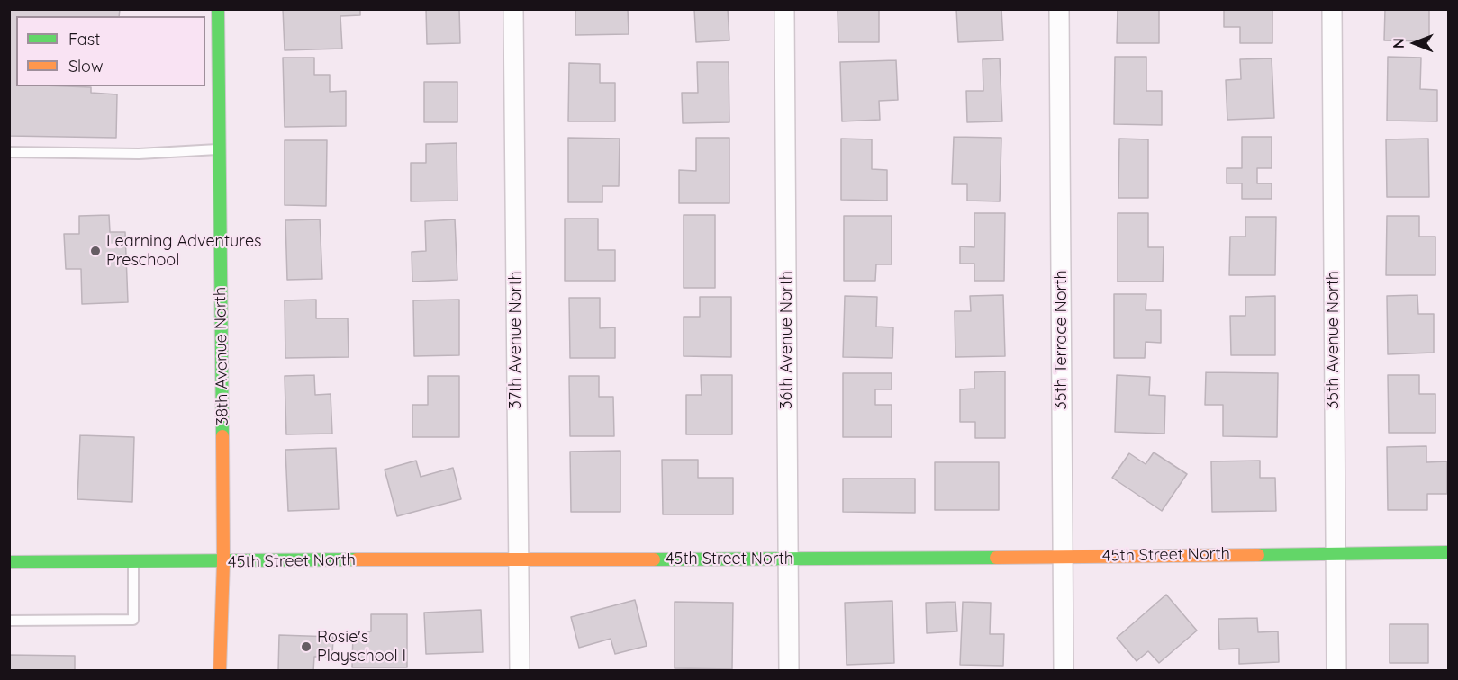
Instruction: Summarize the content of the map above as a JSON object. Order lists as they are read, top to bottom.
{
  "streets": {
    "street": [
      "37th Avenue North",
      "36th Avenue North",
      "35th Terrace North",
      "35th Avenue North",
      "38th Avenue North",
      "45th Street North"
    ]
  },
  "crossings": [
    ["37th Avenue North", "45th Street North"],
    ["36th Avenue North", "45th Street North"],
    ["35th Terrace North", "45th Street North"],
    ["35th Avenue North", "45th Street North"],
    ["38th Avenue North", "45th Street North"]
  ],
  "places": ["Learning Adventures Preschool", "Rosie's Playschool I"],
  "legend": ["Fast", "Slow"],
  "north": "left"
}
